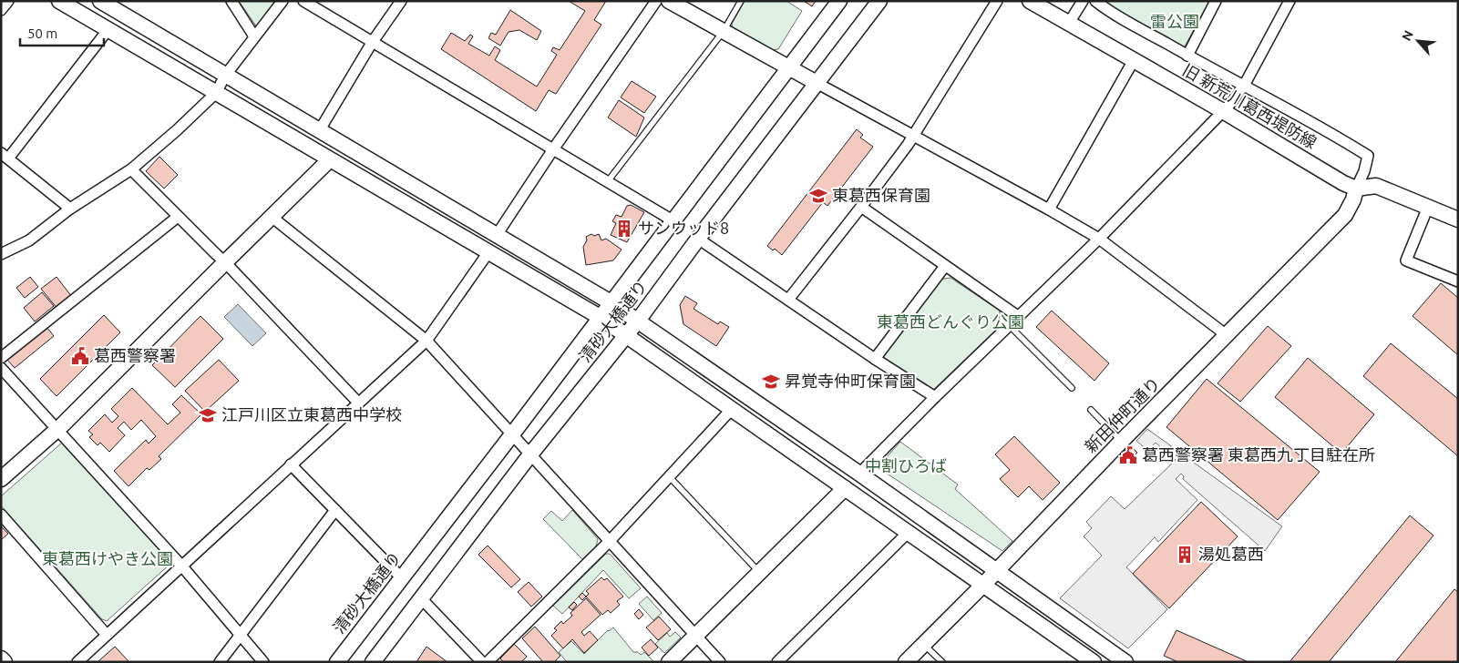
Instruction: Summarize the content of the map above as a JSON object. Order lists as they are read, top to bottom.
{
  "streets": {
    "street": ["旧 新荒川葛西堤防線", "清砂大橋通り", "新田仲町通り"]
  },
  "crossings": [
    ["旧 新荒川葛西堤防線", "新田仲町通り"]
  ],
  "parks": [
    "雷公園",
    "東葛西どんぐり公園",
    "中割ひろば",
    "東葛西けやき公園"
  ],
  "places": {
    "school or university": ["東葛西保育園", "昇覚寺仲町保育園", "江戸川区立東葛西中学校"],
    "building": ["サンウッド8", "湯処葛西"],
    "public building": ["葛西警察署", "葛西警察署 東葛西九丁目駐在所"]
  },
  "scale_bar": "50 m",
  "north": "top left"
}
